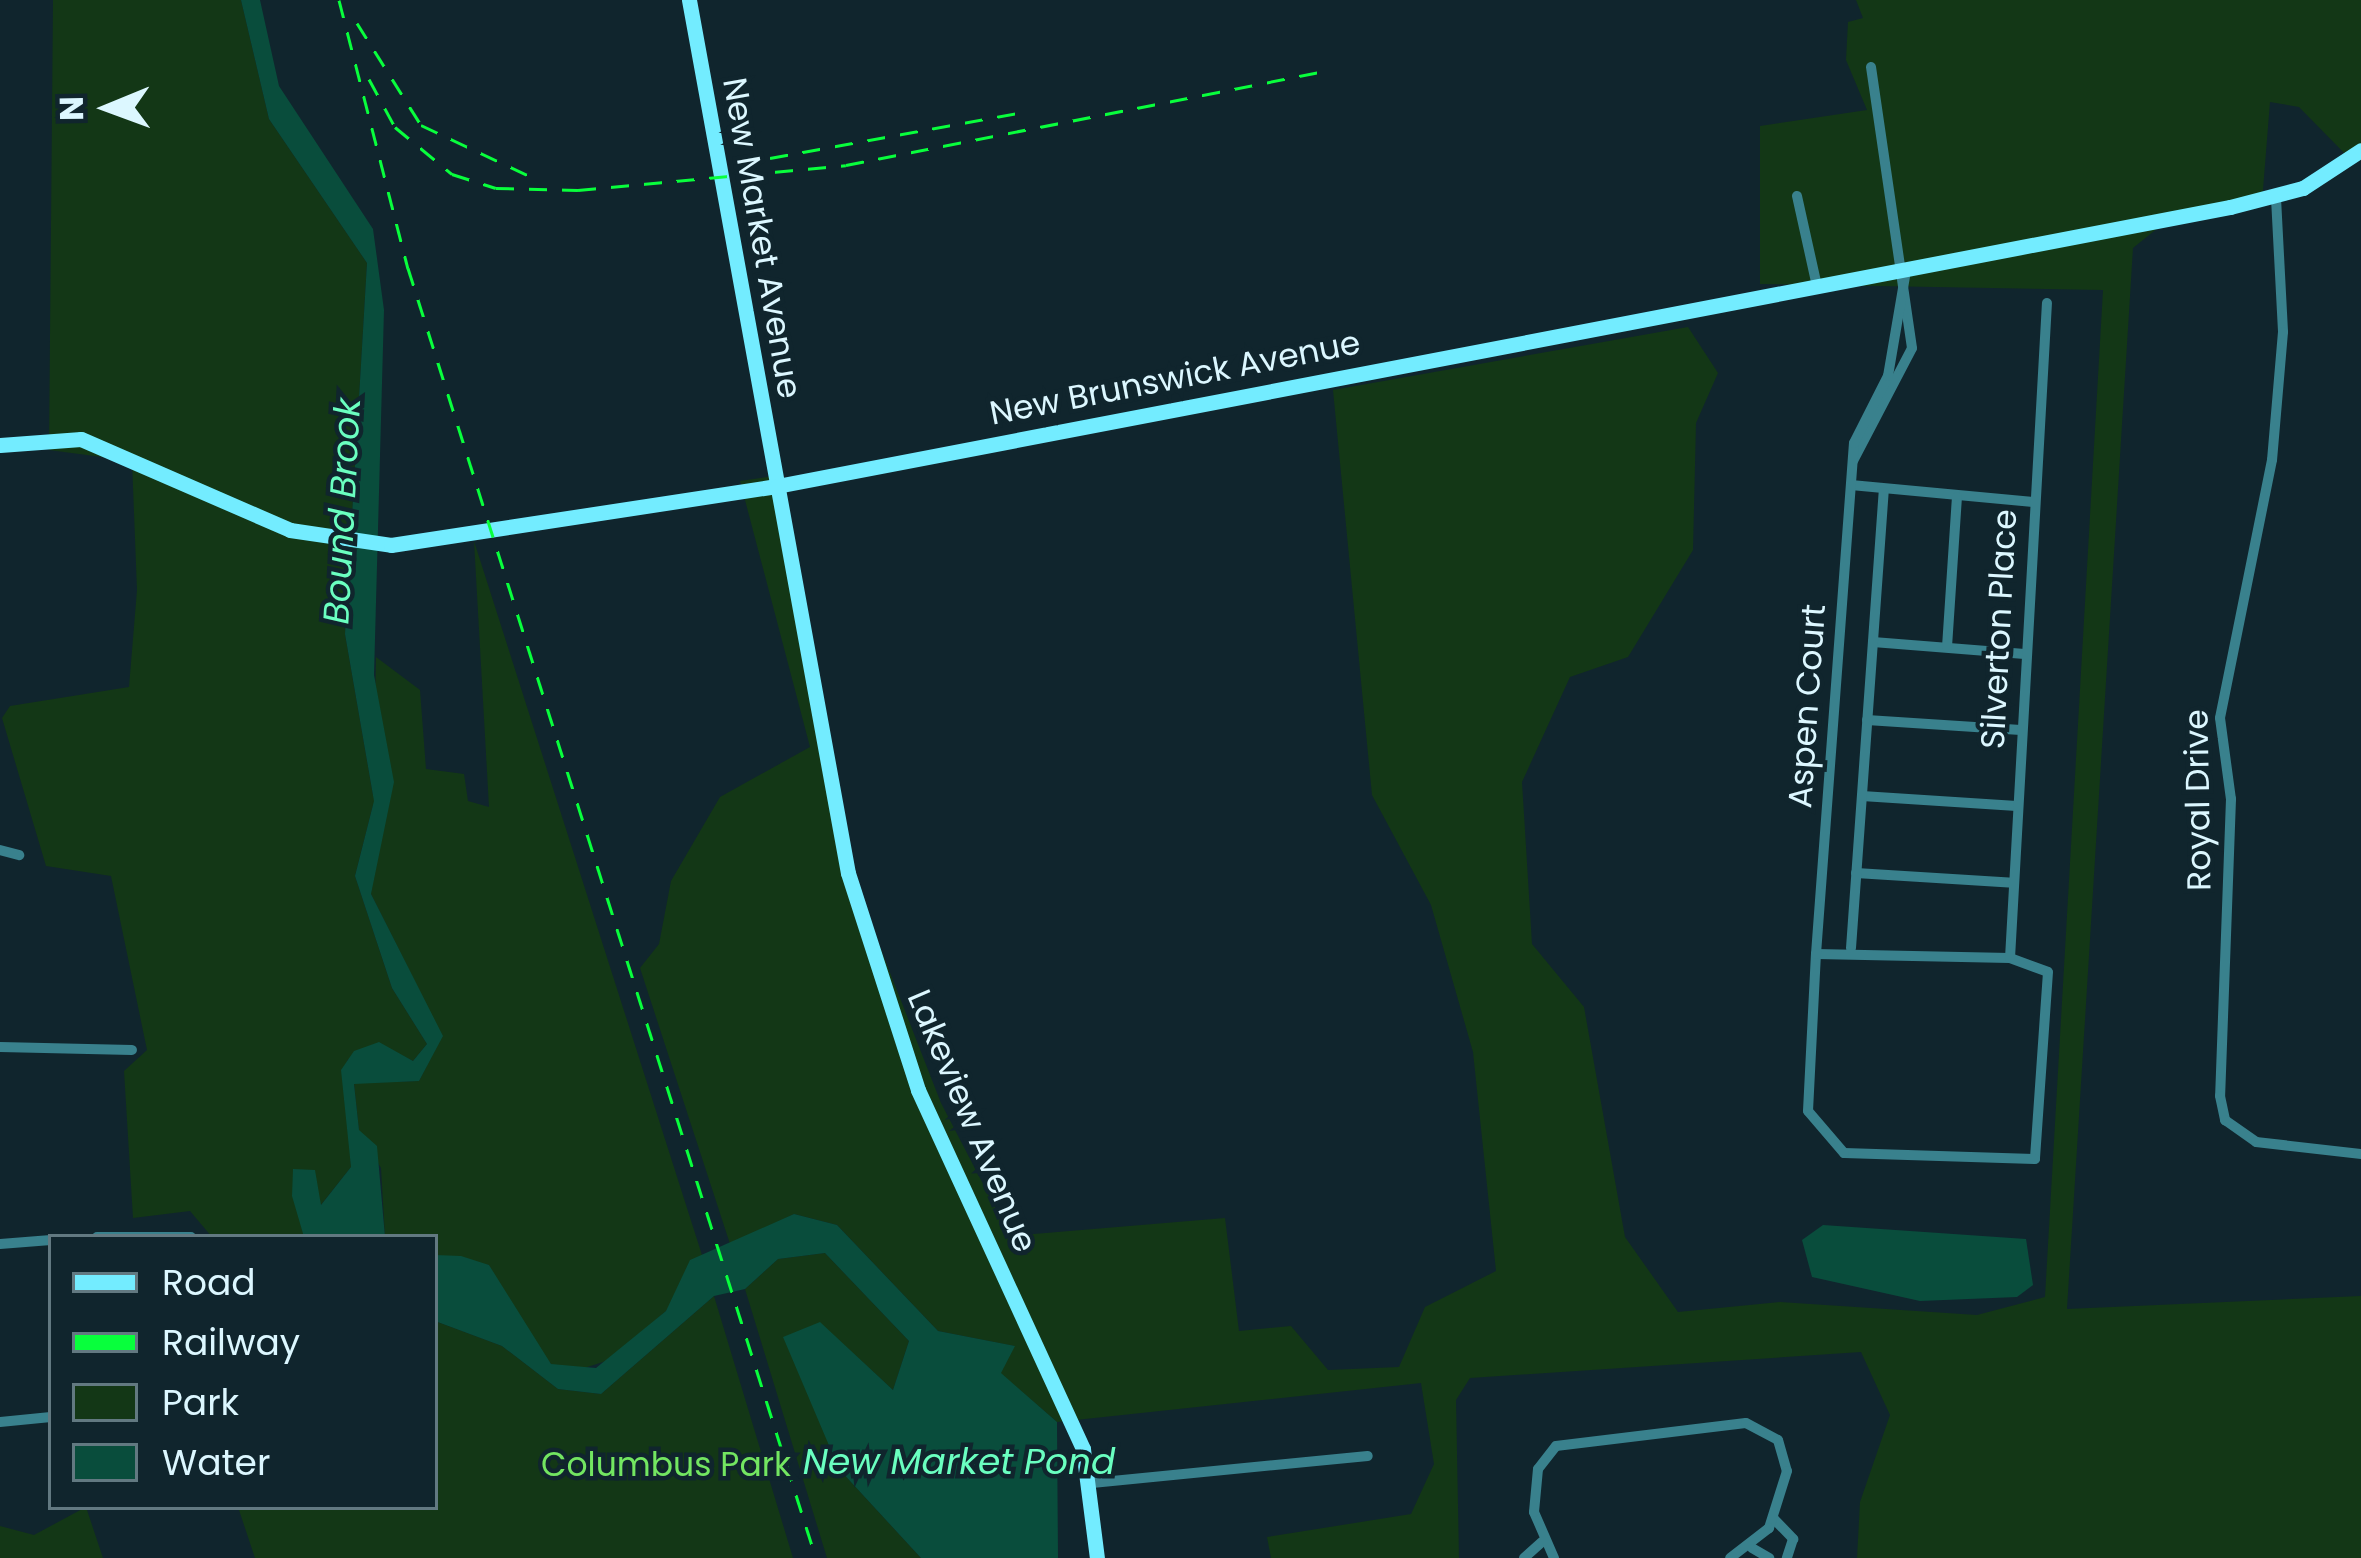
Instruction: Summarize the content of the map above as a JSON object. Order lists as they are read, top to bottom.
{
  "streets": {
    "street": [
      "New Market Avenue",
      "New Brunswick Avenue",
      "Silverton Place",
      "Aspen Court",
      "Royal Drive",
      "Lakeview Avenue"
    ]
  },
  "crossings": [
    ["New Market Avenue", "New Brunswick Avenue"],
    ["New Market Avenue", "Lakeview Avenue"],
    ["New Brunswick Avenue", "Aspen Court"],
    ["New Brunswick Avenue", "Royal Drive"],
    ["New Brunswick Avenue", "Lakeview Avenue"],
    ["Silverton Place", "Aspen Court"]
  ],
  "water": ["Bound Brook", "New Market Pond"],
  "parks": ["Columbus Park"],
  "legend": [
    "Road",
    "Railway",
    "Park",
    "Water"
  ],
  "north": "left"
}
